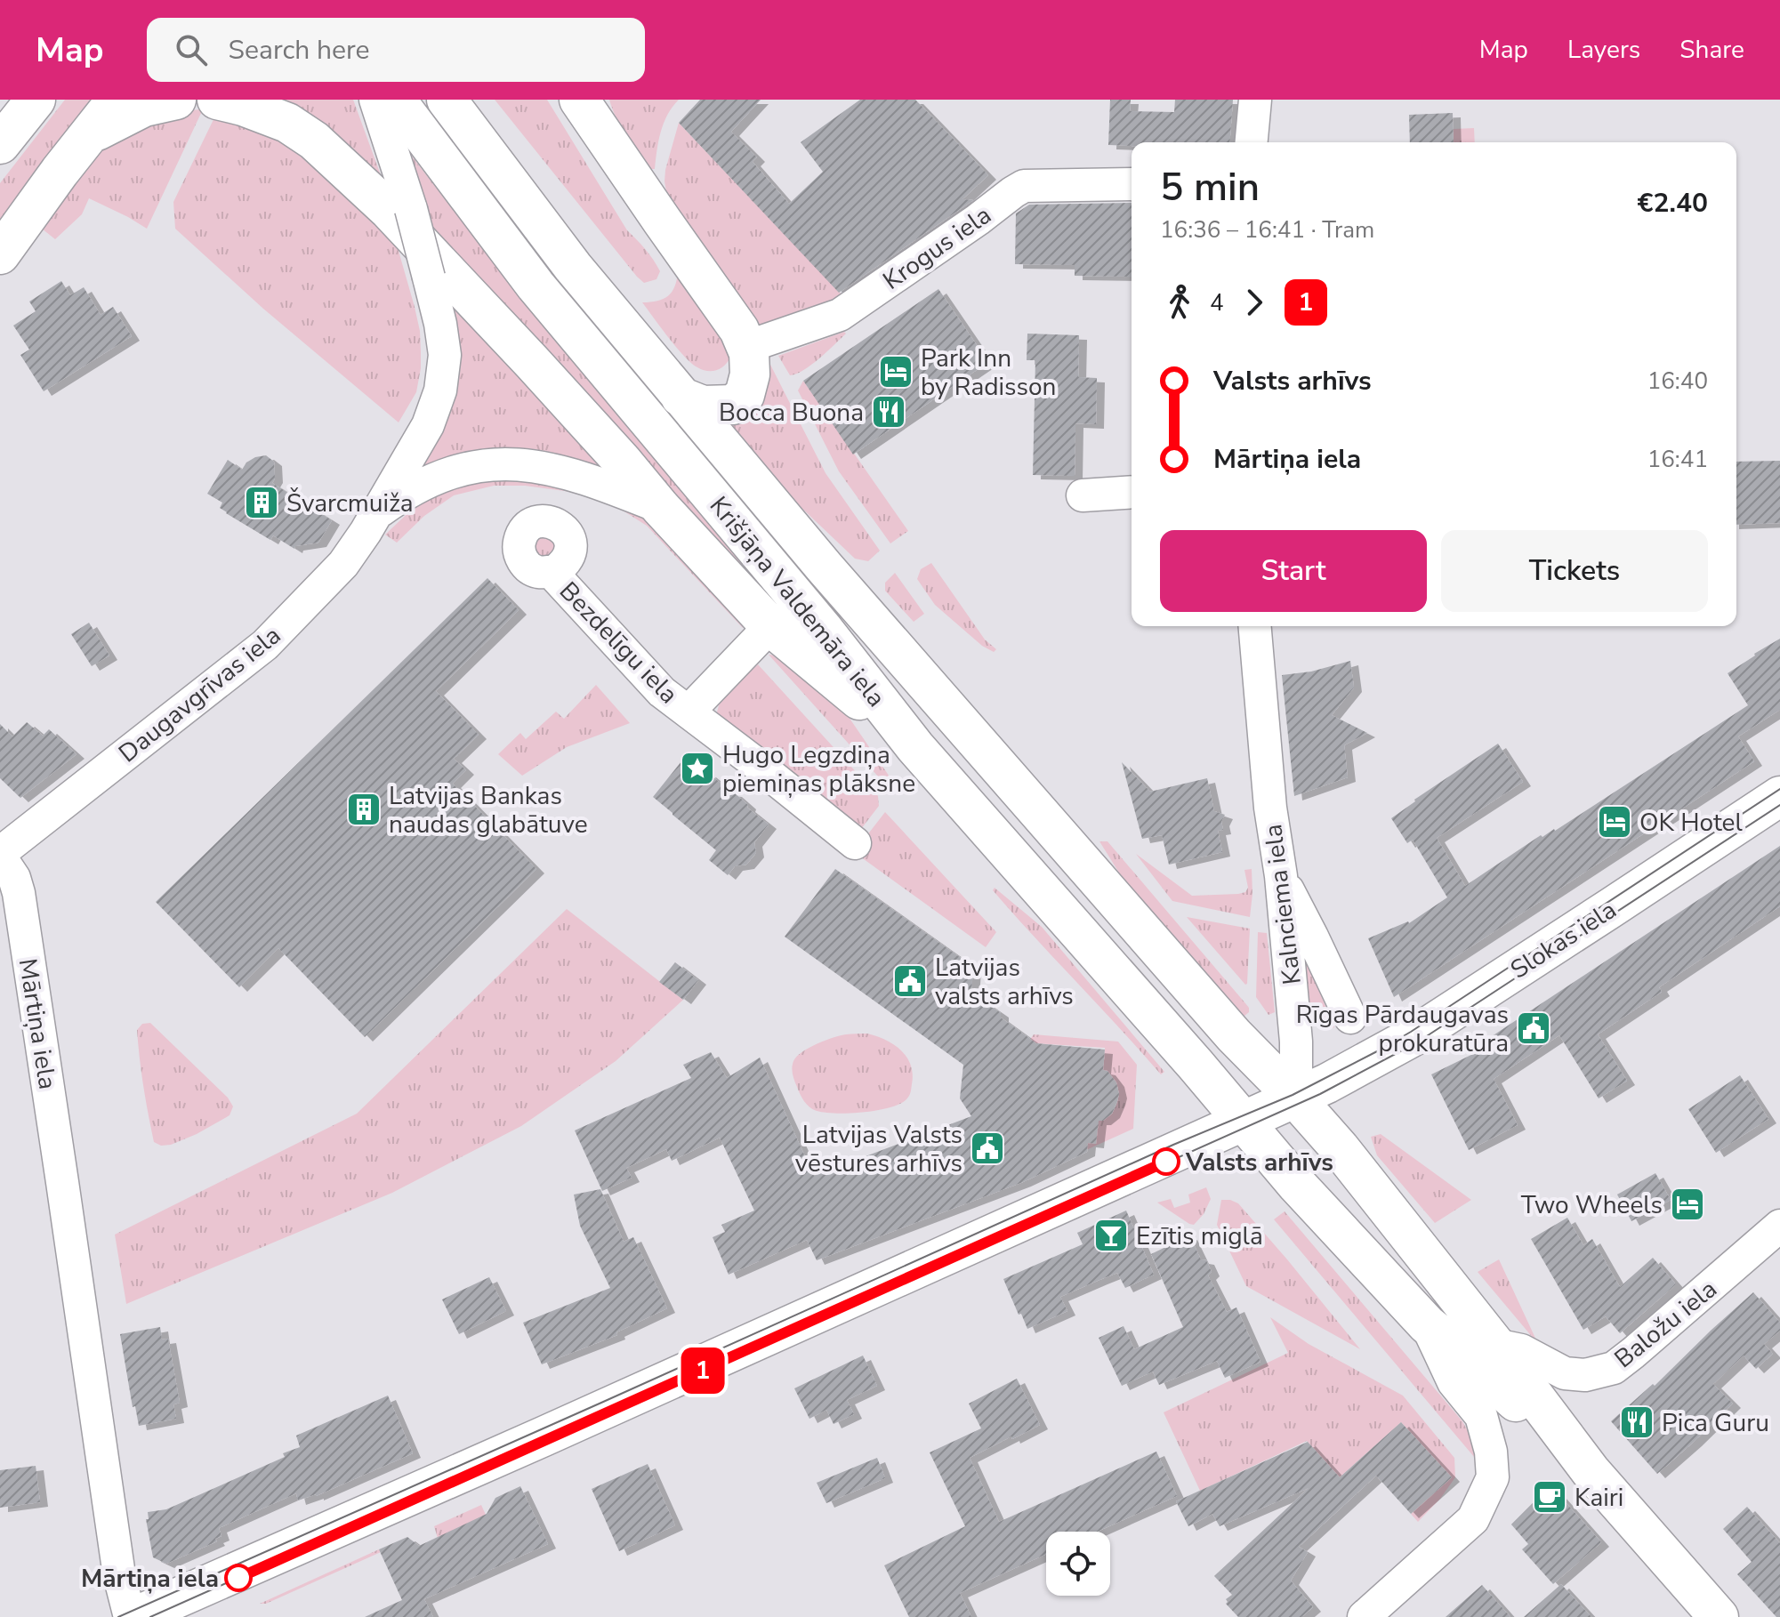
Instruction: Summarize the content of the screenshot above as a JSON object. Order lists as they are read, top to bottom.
{
  "streets": {
    "main road": ["Krišjāņa Valdemāra iela", "Slokas iela"],
    "street": [
      "Krogus iela",
      "Bezdelīgu iela",
      "Daugavgrīvas iela",
      "Kalnciema iela",
      "Mārtiņa iela",
      "Baložu iela"
    ]
  },
  "crossings": [
    ["Krišjāņa Valdemāra iela", "Kalnciema iela"],
    ["Krišjāņa Valdemāra iela", "Slokas iela"],
    ["Daugavgrīvas iela", "Mārtiņa iela"],
    ["Kalnciema iela", "Slokas iela"],
    ["Slokas iela", "Mārtiņa iela"]
  ],
  "places": {
    "hotel": ["Park Inn by Radisson", "OK Hotel", "Two Wheels"],
    "restaurant": ["Bocca Buona", "Pica Guru"],
    "building": ["Švarcmuiža", "Latvijas Bankas naudas glabātuve"],
    "place": ["Hugo Legzdiņa piemiņas plāksne"],
    "public building": ["Latvijas valsts arhīvs", "Rīgas Pārdaugavas prokuratūra", "Latvijas Valsts vēstures arhīvs"],
    "other": ["Valsts arhīvs", "Mārtiņa iela"],
    "bar": ["Ezītis miglā"],
    "cafe": ["Kairi"]
  },
  "lines": ["tram line 1"],
  "page": {
    "header": "Map",
    "search": "Search here",
    "nav": ["Map", "Layers", "Share"],
    "on_map": "1",
    "heading": ["5 min", "16:36 – 16:41 · Tram", "€2.40"],
    "legs": ["4", "1"],
    "list": [
      {
        "name": "Valsts arhīvs",
        "value": "16:40"
      },
      {
        "name": "Mārtiņa iela",
        "value": "16:41"
      }
    ],
    "buttons": ["Start", "Tickets"]
  }
}
